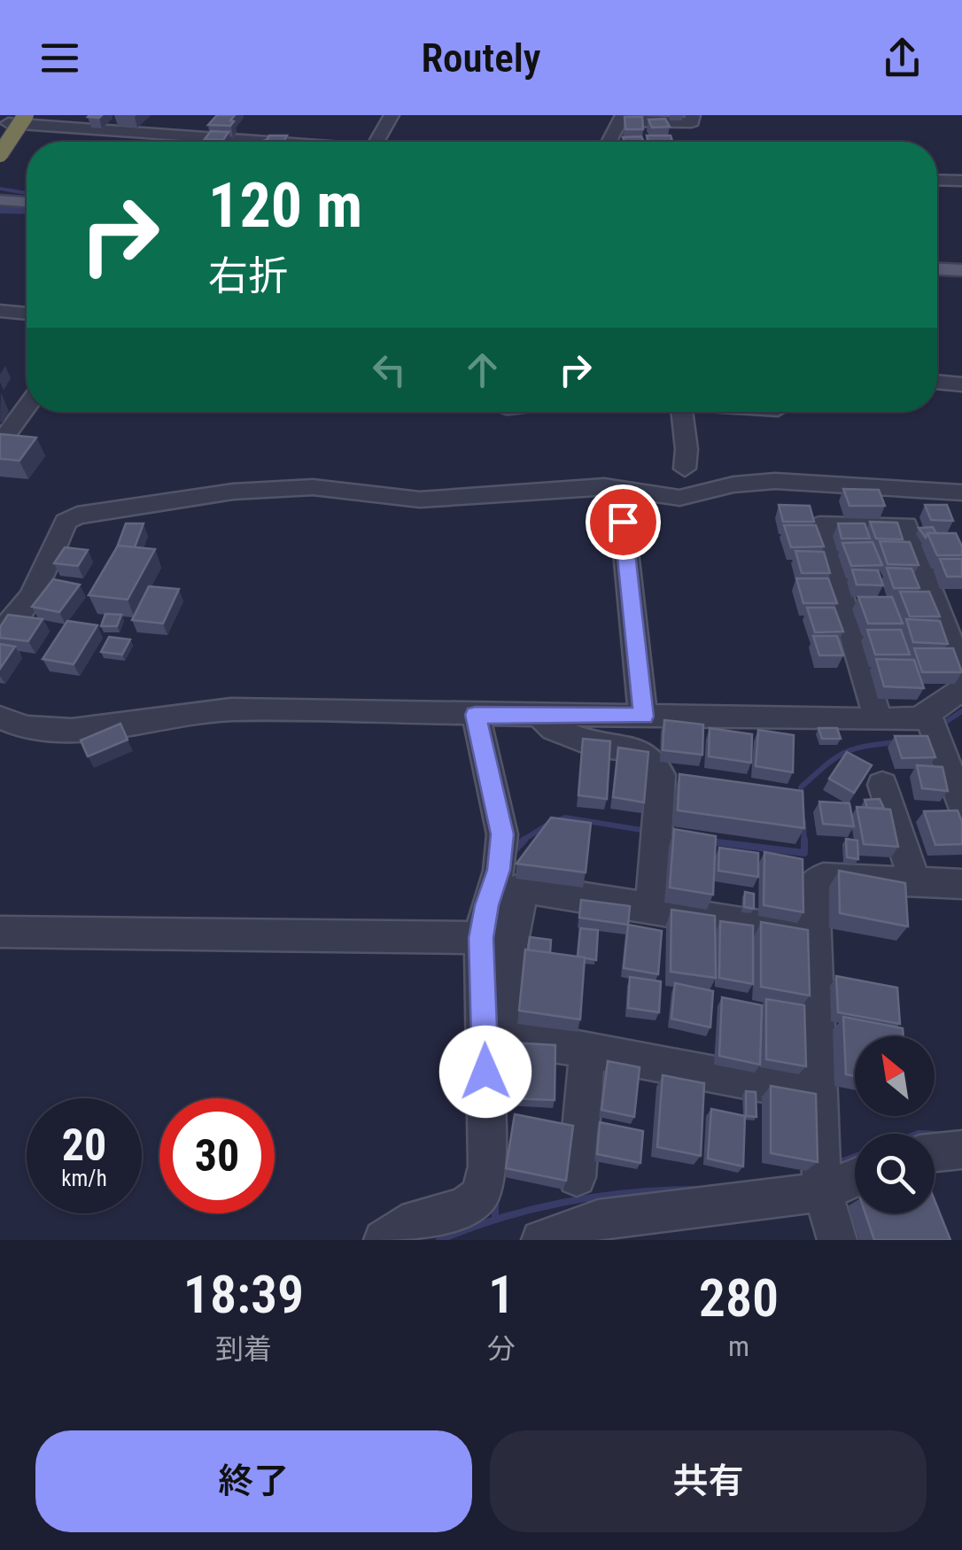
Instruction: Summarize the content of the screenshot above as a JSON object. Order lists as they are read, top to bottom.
{
  "north": "top left",
  "page": {
    "header": "Routely",
    "turn": ["120 m", "右折"],
    "speed": "20 km/h",
    "limit": "30",
    "eta": [
      "18:39",
      "到着",
      "1",
      "分",
      "280",
      "m"
    ],
    "buttons": ["終了", "共有"]
  }
}
